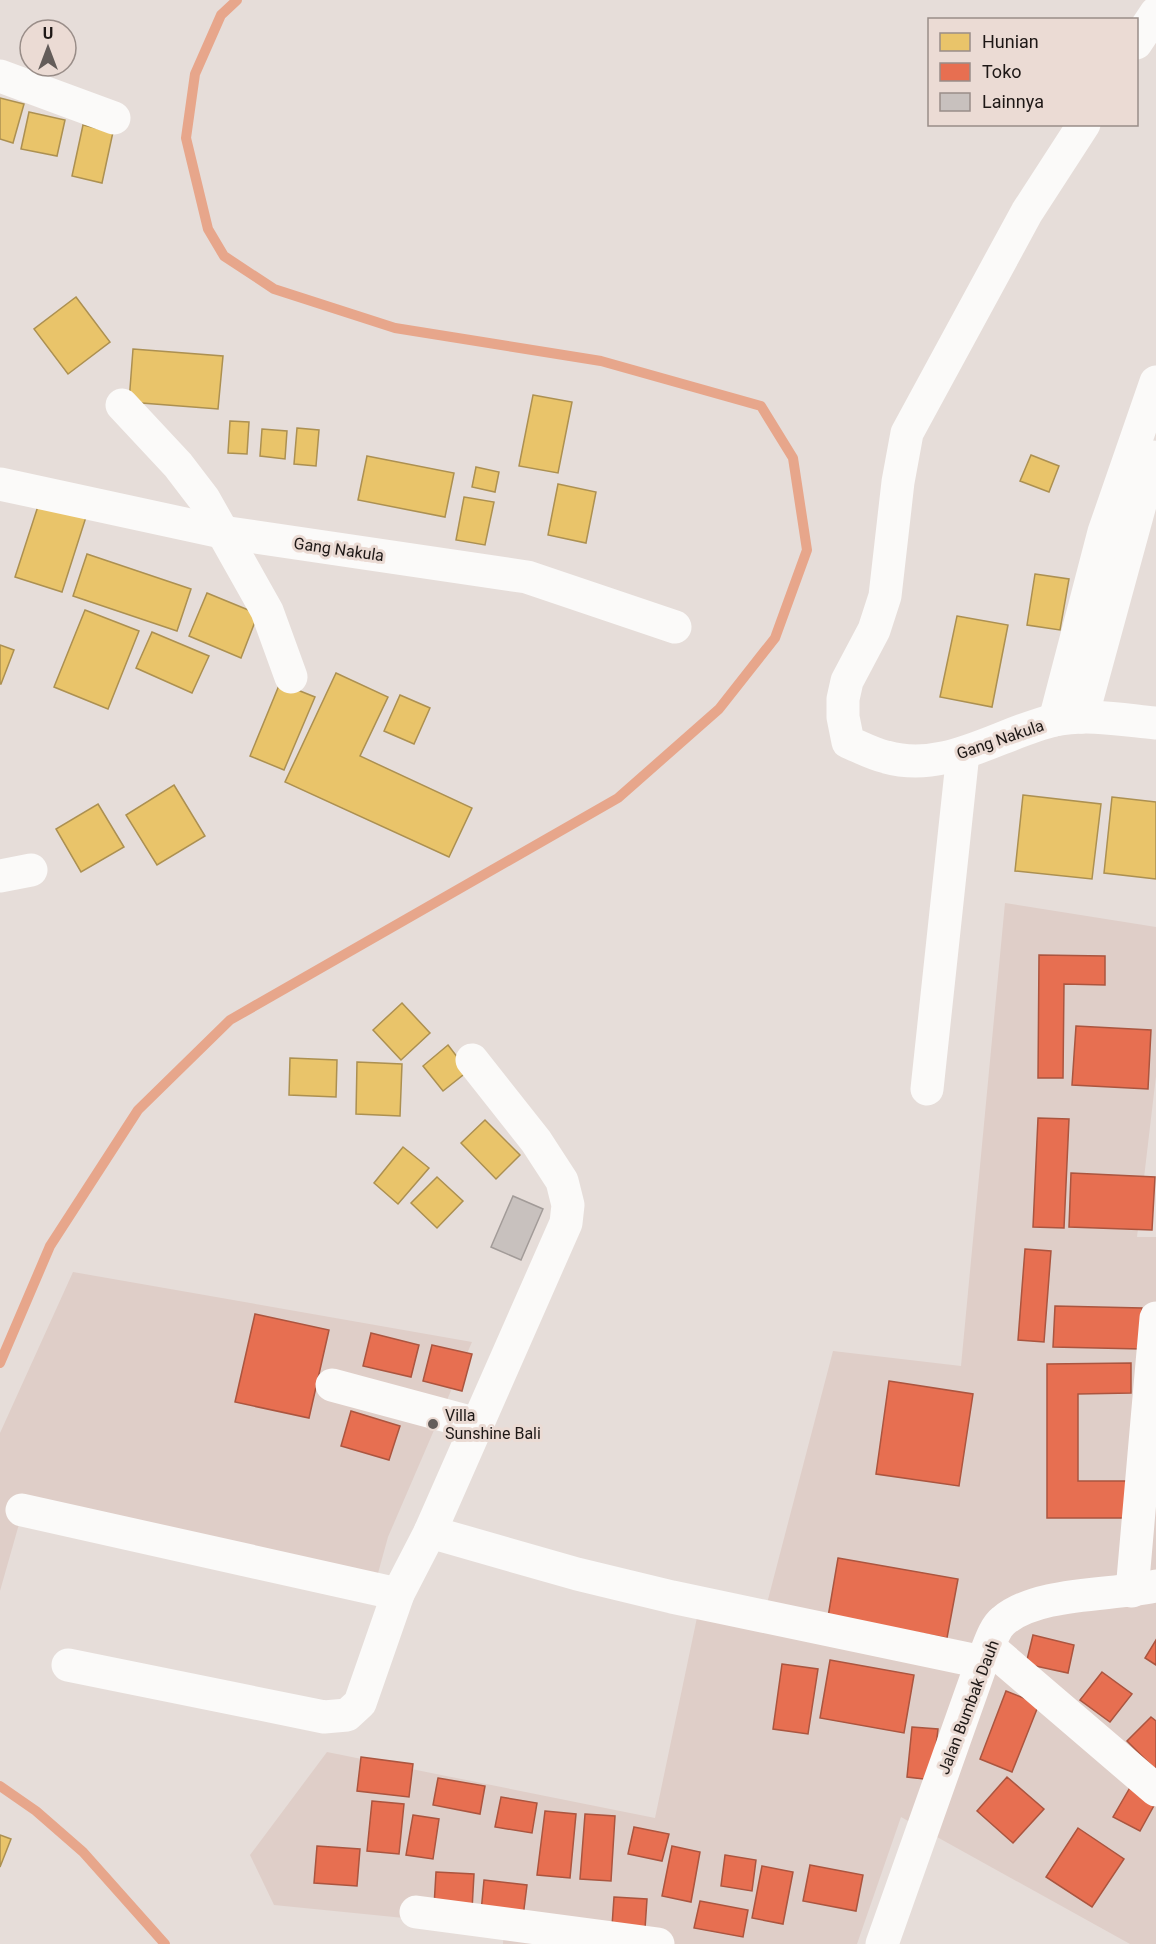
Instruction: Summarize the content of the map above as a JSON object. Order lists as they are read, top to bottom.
{
  "streets": {
    "street": ["Gang Nakula", "Jalan Bumbak Dauh"]
  },
  "places": ["Villa Sunshine Bali"],
  "legend": ["Hunian", "Toko", "Lainnya"],
  "north": "top"
}
